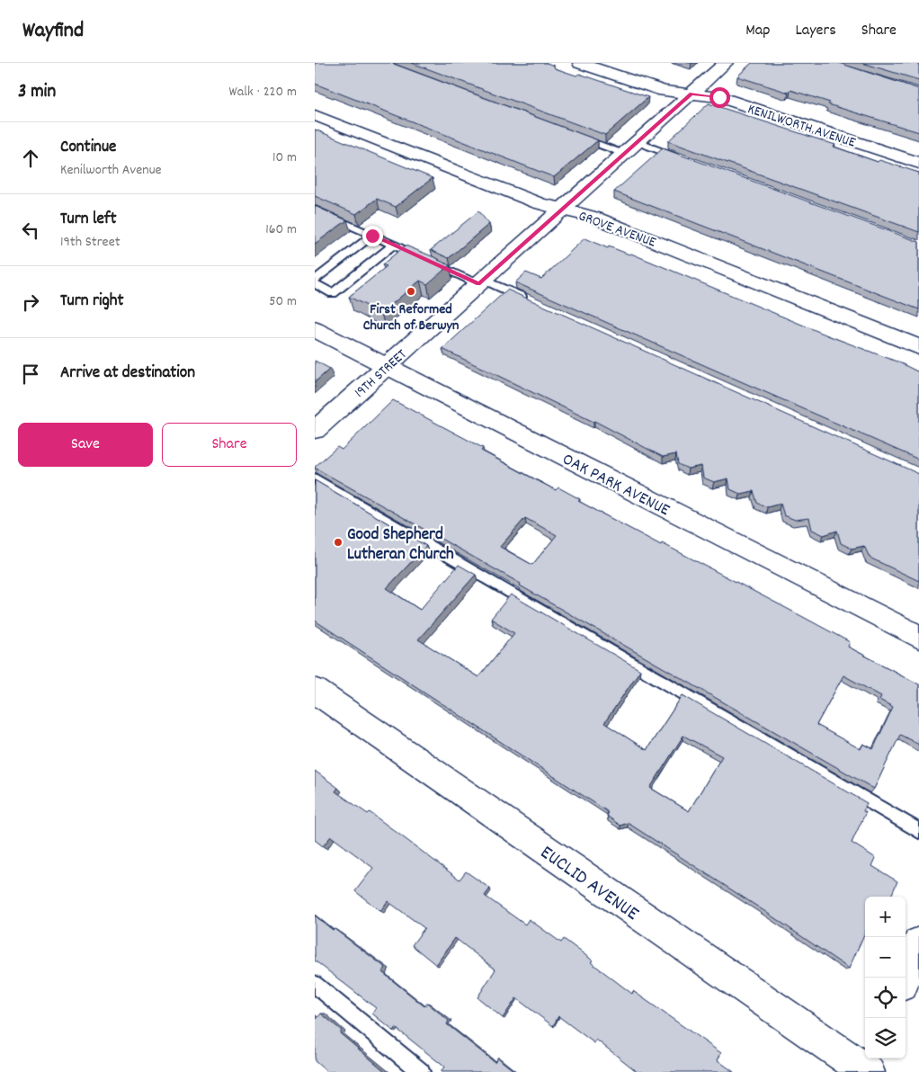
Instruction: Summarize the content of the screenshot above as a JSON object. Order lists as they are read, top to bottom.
{
  "streets": {
    "street": [
      "KENILWORTH AVENUE",
      "GROVE AVENUE",
      "19TH STREET",
      "OAK PARK AVENUE",
      "EUCLID AVENUE"
    ]
  },
  "crossings": [
    ["KENILWORTH AVENUE", "19TH STREET"],
    ["GROVE AVENUE", "19TH STREET"],
    ["19TH STREET", "OAK PARK AVENUE"]
  ],
  "places": ["First Reformed Church of Berwyn", "Good Shepherd Lutheran Church"],
  "page": {
    "header": "Wayfind",
    "nav": ["Map", "Layers", "Share"],
    "heading": ["3 min", "Walk · 220 m"],
    "list": [
      ["Continue", "Kenilworth Avenue", "10 m"],
      ["Turn left", "19th Street", "160 m"],
      ["Turn right", "50 m"],
      "Arrive at destination"
    ],
    "buttons": ["Save", "Share"],
    "map_buttons": ["+", "−"]
  }
}
